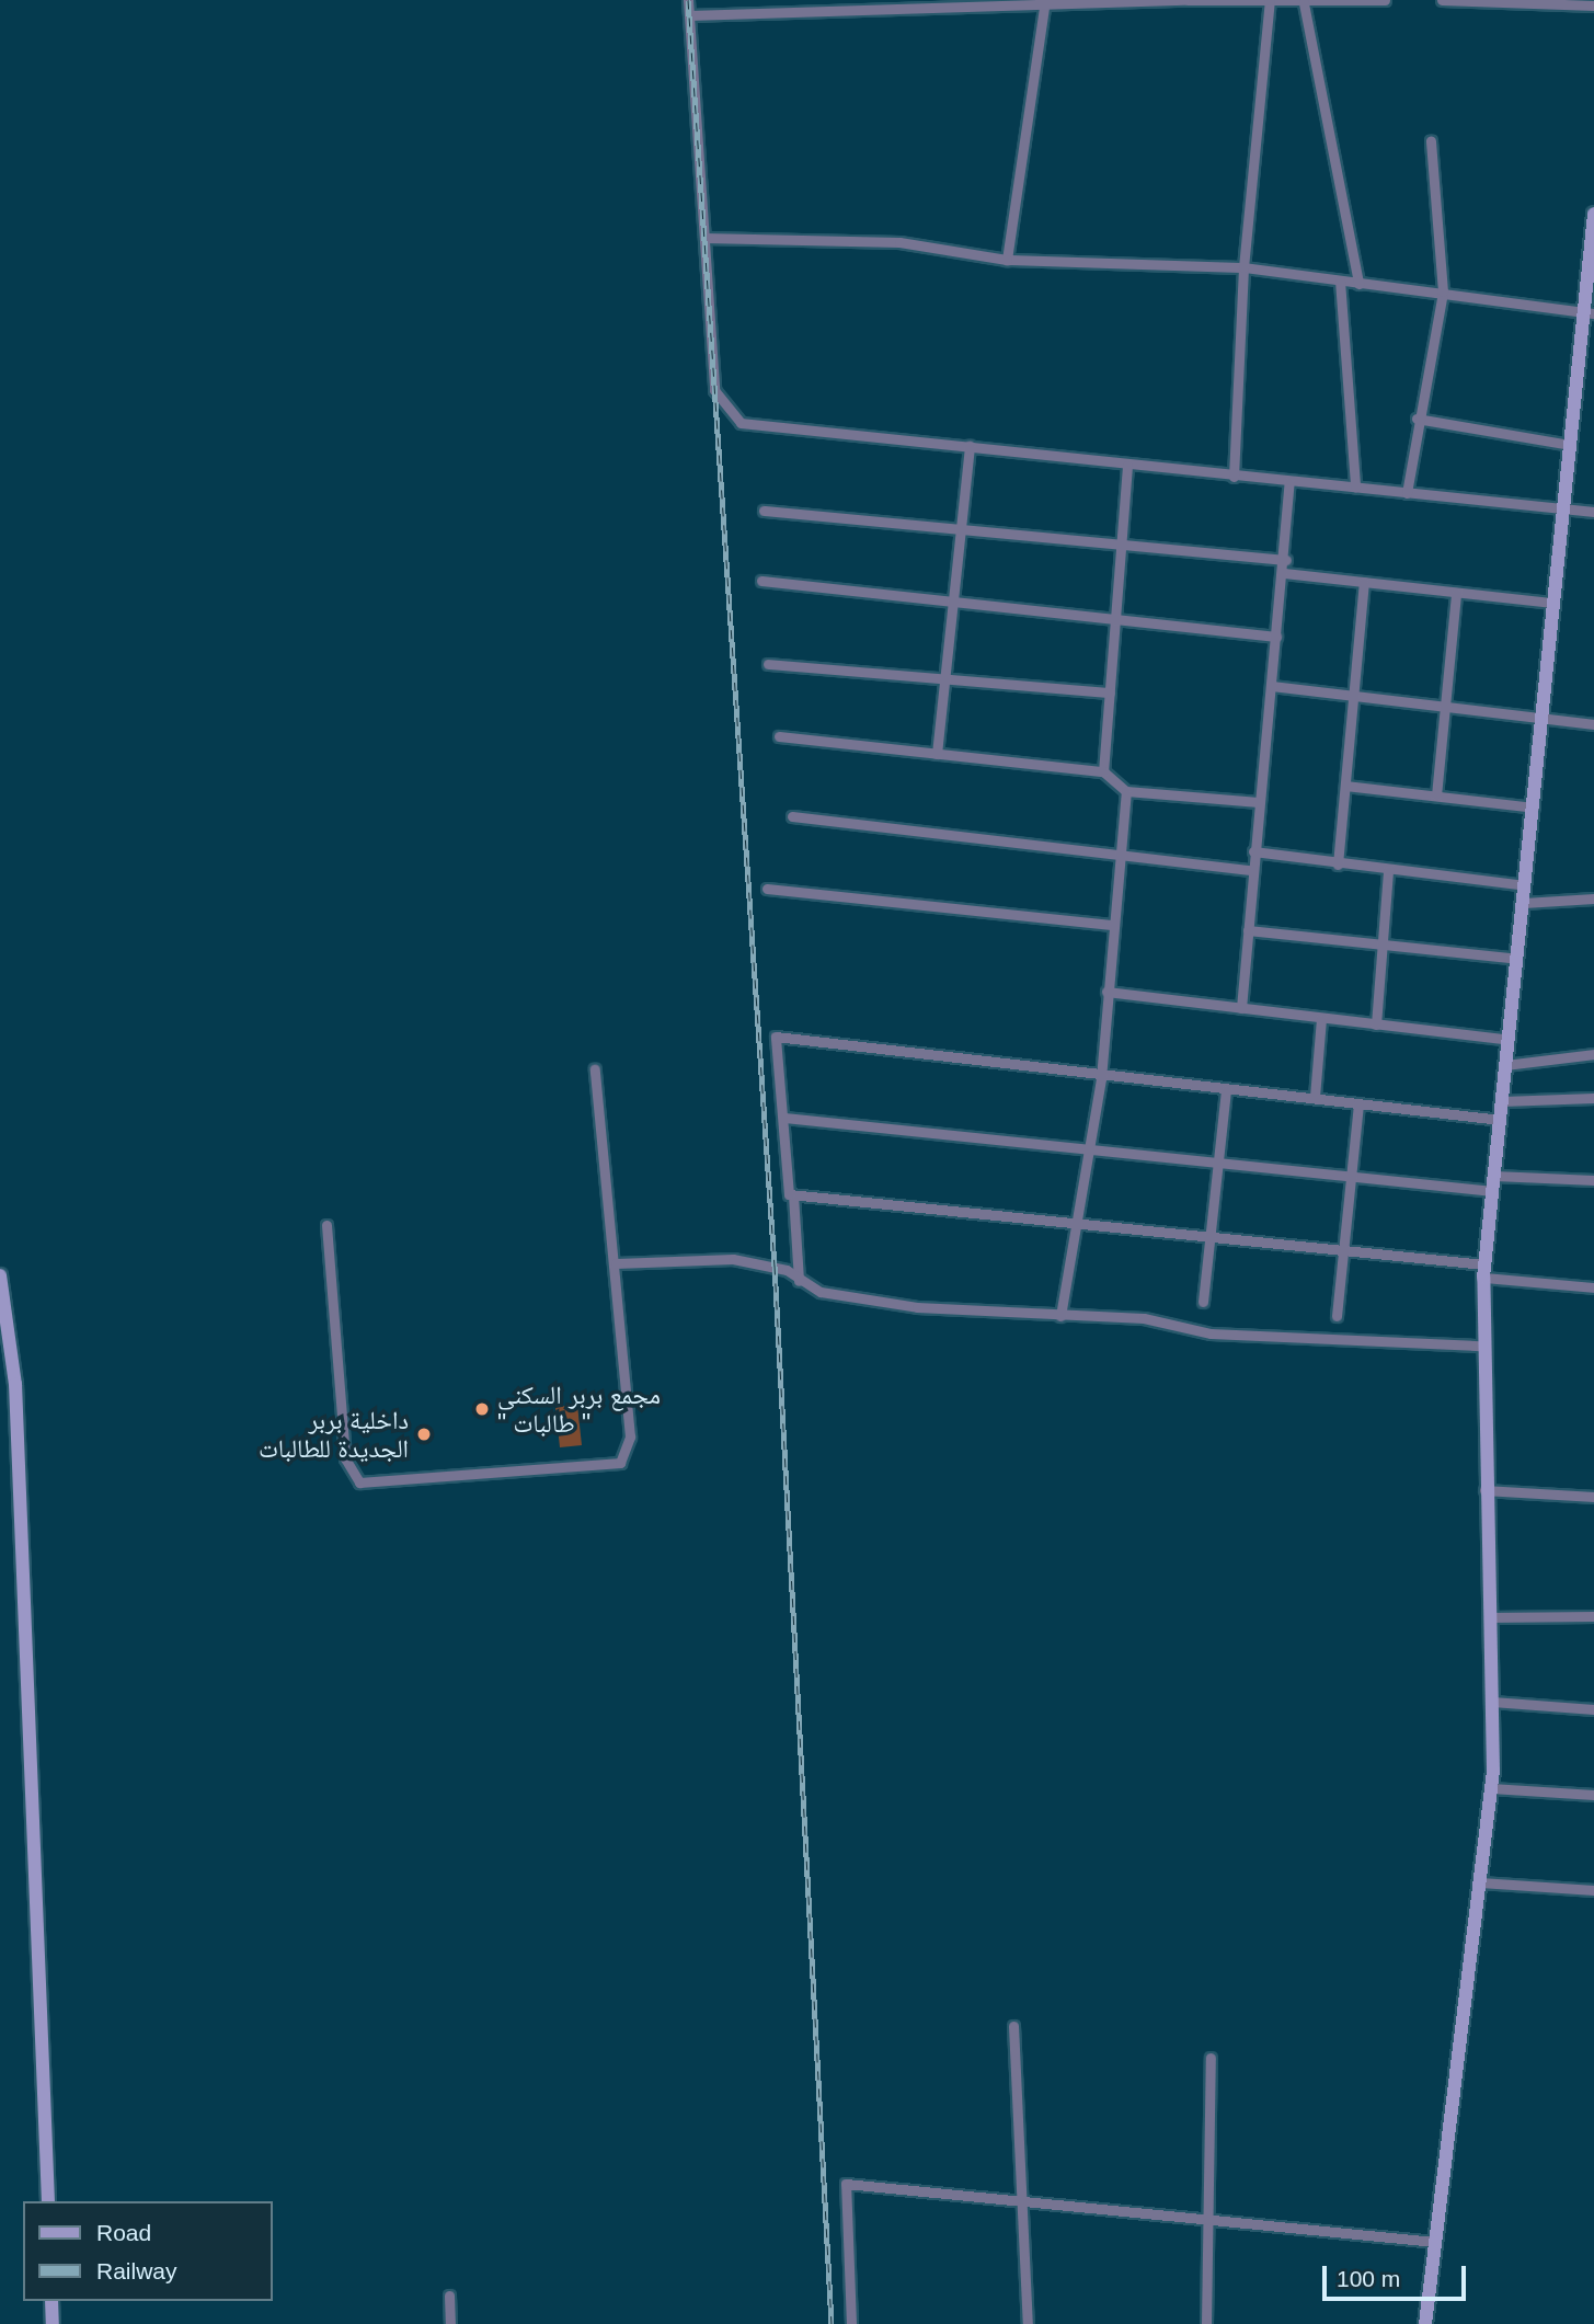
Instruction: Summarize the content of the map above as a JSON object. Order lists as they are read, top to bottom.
{
  "places": ["مجمع بربر السكني \" طالبات \"", "داخلية بربر الجديدة للطالبات"],
  "legend": ["Road", "Railway"],
  "scale_bar": "100 m"
}
